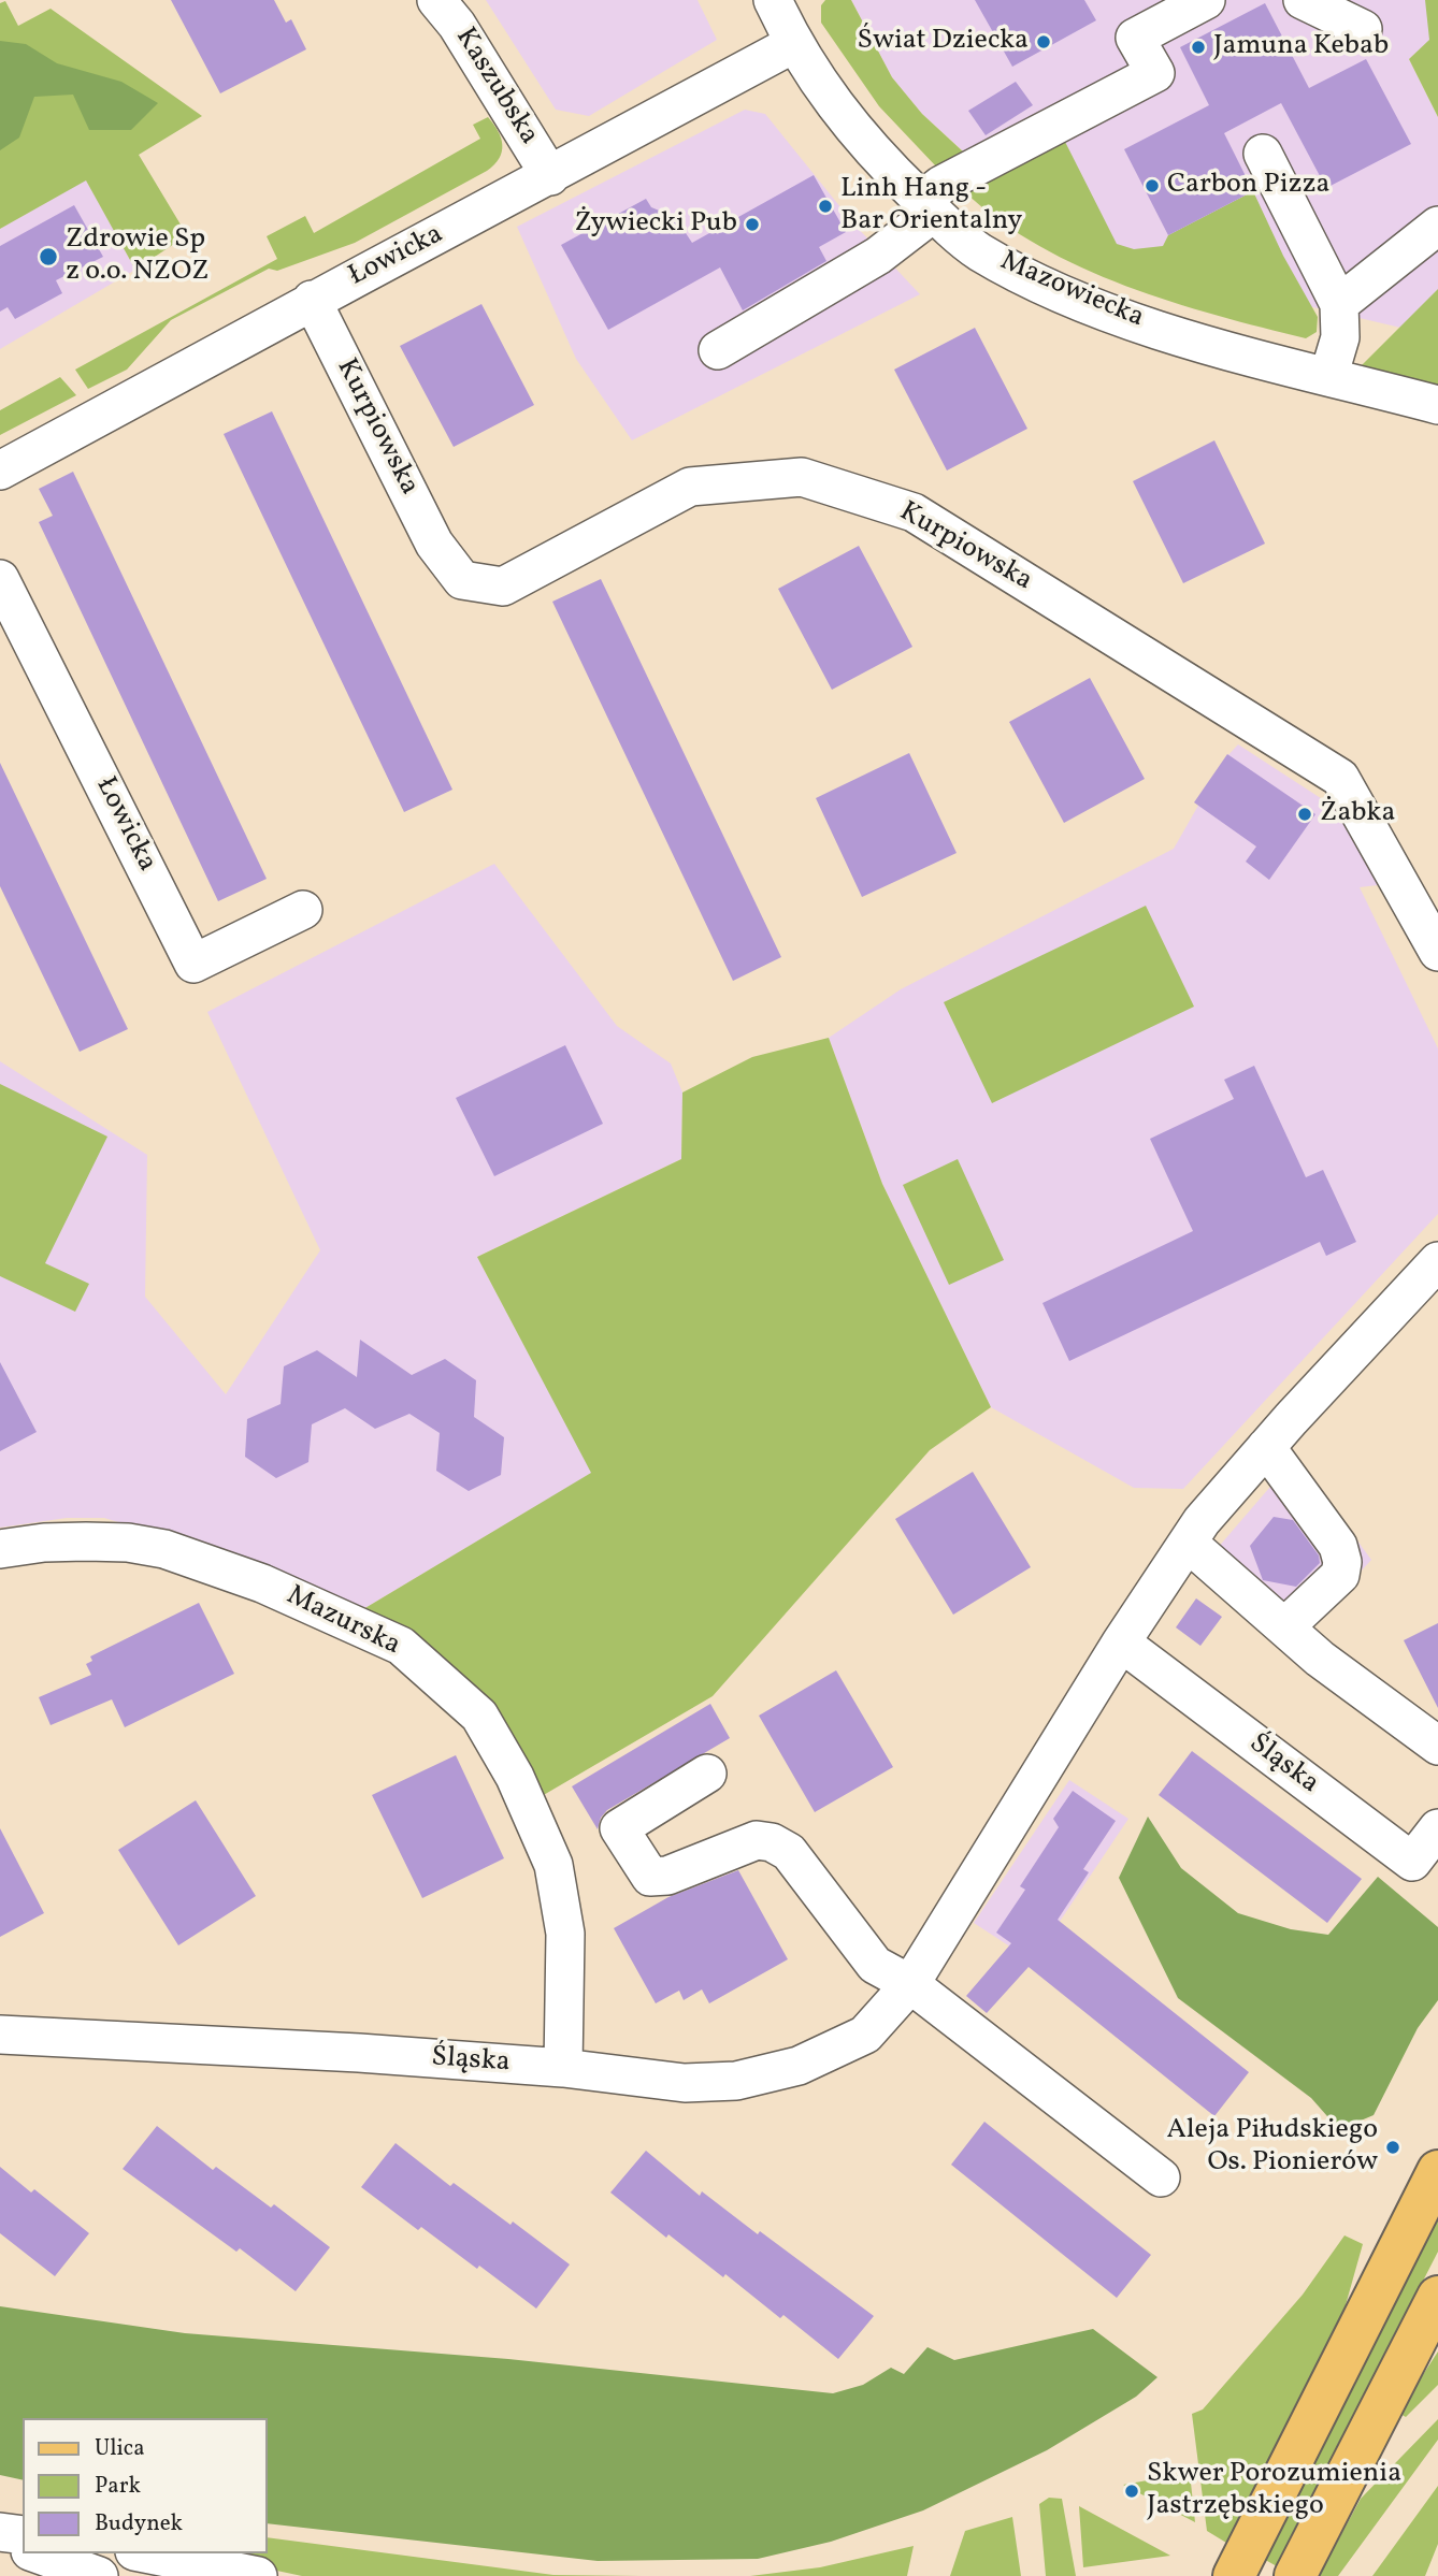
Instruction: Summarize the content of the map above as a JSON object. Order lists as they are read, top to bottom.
{
  "streets": {
    "street": [
      "Kaszubska",
      "Łowicka",
      "Mazowiecka",
      "Kurpiowska",
      "Mazurska",
      "Śląska"
    ]
  },
  "crossings": [
    ["Kaszubska", "Łowicka"],
    ["Łowicka", "Mazowiecka"],
    ["Łowicka", "Kurpiowska"],
    ["Mazurska", "Śląska"]
  ],
  "places": [
    "Świat Dziecka",
    "Jamuna Kebab",
    "Carbon Pizza",
    "Linh Hang - Bar Orientalny",
    "Żywiecki Pub",
    "Zdrowie Sp z o.o. NZOZ",
    "Żabka",
    "Aleja Piłudskiego Os. Pionierów",
    "Skwer Porozumienia Jastrzębskiego"
  ],
  "legend": ["Ulica", "Park", "Budynek"]
}
